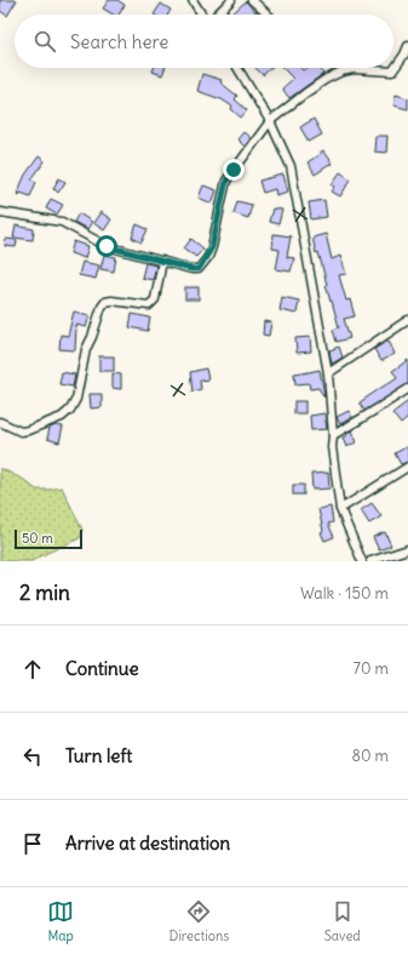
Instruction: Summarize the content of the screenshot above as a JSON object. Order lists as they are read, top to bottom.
{
  "scale_bar": "50 m",
  "page": {
    "search": "Search here",
    "scale": "50 m",
    "heading": ["2 min", "Walk · 150 m"],
    "list": [
      ["Continue", "70 m"],
      ["Turn left", "80 m"],
      "Arrive at destination"
    ],
    "nav": ["Map", "Directions", "Saved"]
  }
}
